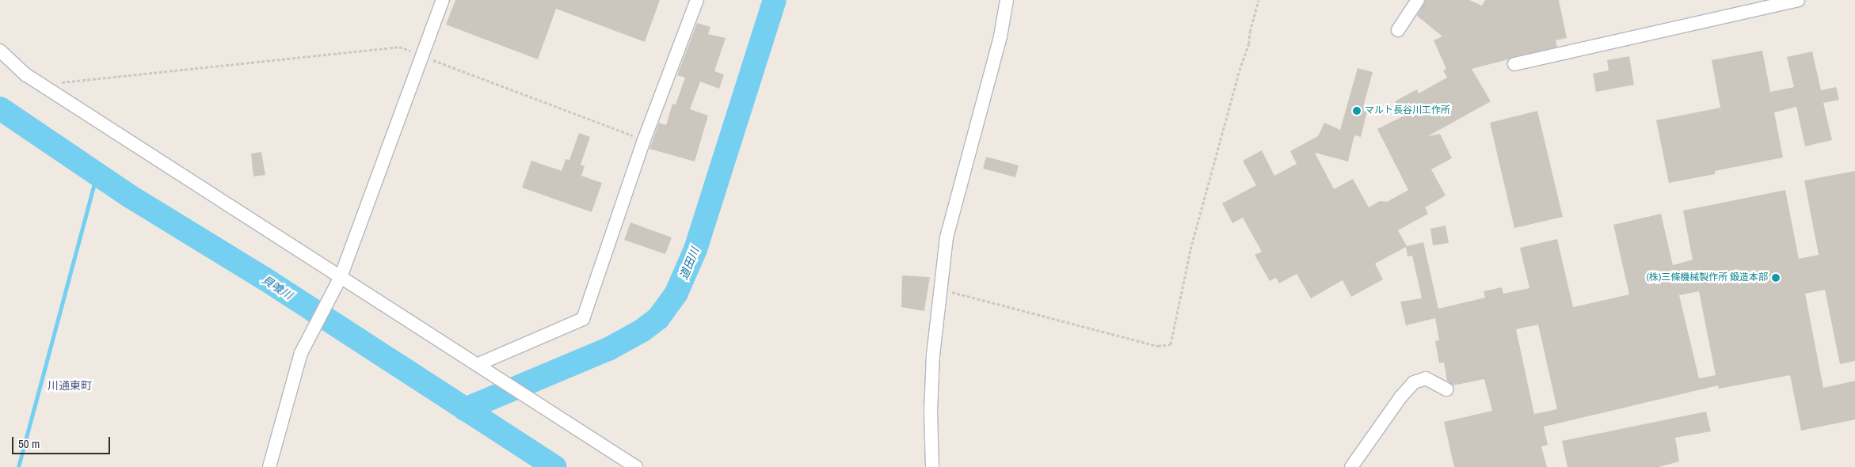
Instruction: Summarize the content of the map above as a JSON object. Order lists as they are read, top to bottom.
{
  "districts": ["川通東町"],
  "water": ["道田川", "貝喰川"],
  "places": ["マルト長谷川工作所", "(株)三條機械製作所 鍛造本部"],
  "scale_bar": "50 m"
}
